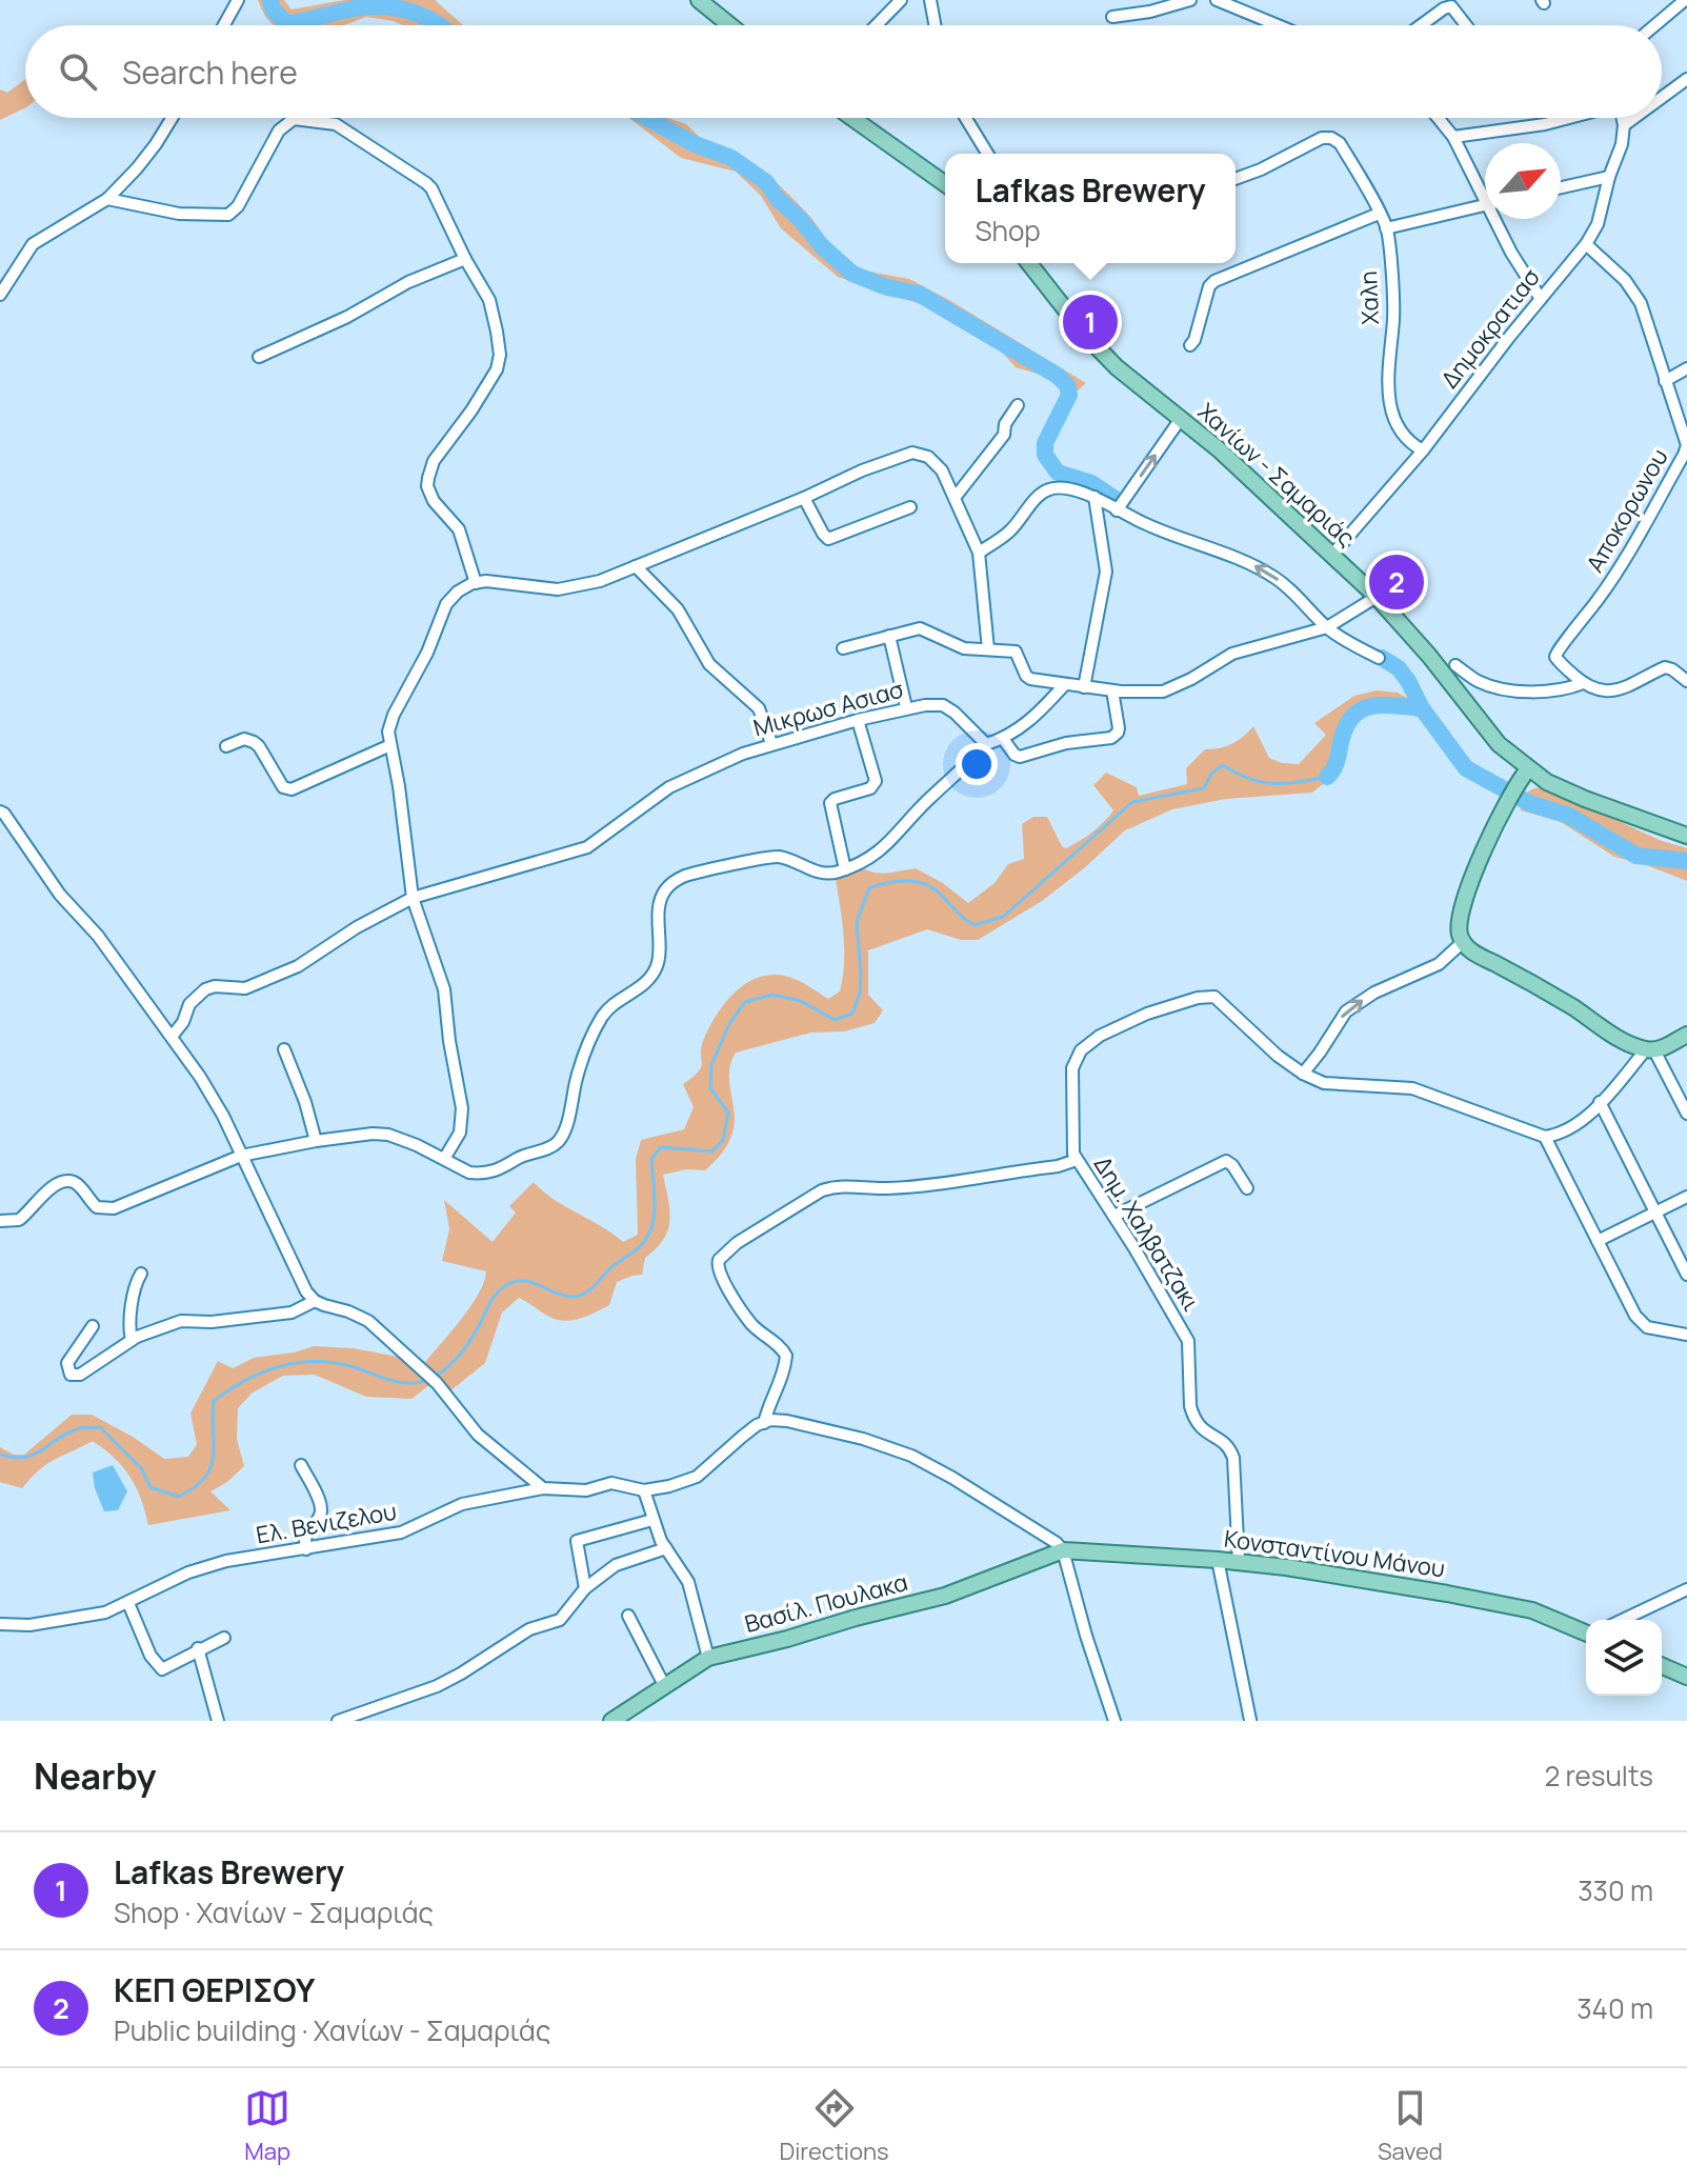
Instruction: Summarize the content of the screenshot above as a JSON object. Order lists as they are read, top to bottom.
{
  "streets": {
    "main road": ["Χανίων - Σαμαριάς", "Κονσταντίνου Μάνου", "Βασίλ. Πουλακα"],
    "street": [
      "Χαλη",
      "Δημοκρατιασ",
      "Αποκορωνου",
      "Μικρωσ Ασιασ",
      "Δημ. Χαλβατζακι",
      "Ελ. Βενιζελου"
    ]
  },
  "crossings": [
    ["Χαλη", "Δημοκρατιασ"],
    ["Δημοκρατιασ", "Χανίων - Σαμαριάς"],
    ["Δημοκρατιασ", "Αποκορωνου"],
    ["Δημ. Χαλβατζακι", "Κονσταντίνου Μάνου"],
    ["Κονσταντίνου Μάνου", "Βασίλ. Πουλακα"]
  ],
  "north": "top right",
  "page": {
    "search": "Search here",
    "popup": ["Lafkas Brewery", "Shop"],
    "pins": ["1", "2"],
    "heading": ["Nearby", "2 results"],
    "list": [
      {
        "mark": "1",
        "name": "Lafkas Brewery",
        "note": "Shop · Χανίων - Σαμαριάς",
        "value": "330 m"
      },
      {
        "mark": "2",
        "name": "ΚΕΠ ΘΕΡΙΣΟΥ",
        "note": "Public building · Χανίων - Σαμαριάς",
        "value": "340 m"
      }
    ],
    "nav": ["Map", "Directions", "Saved"]
  }
}
